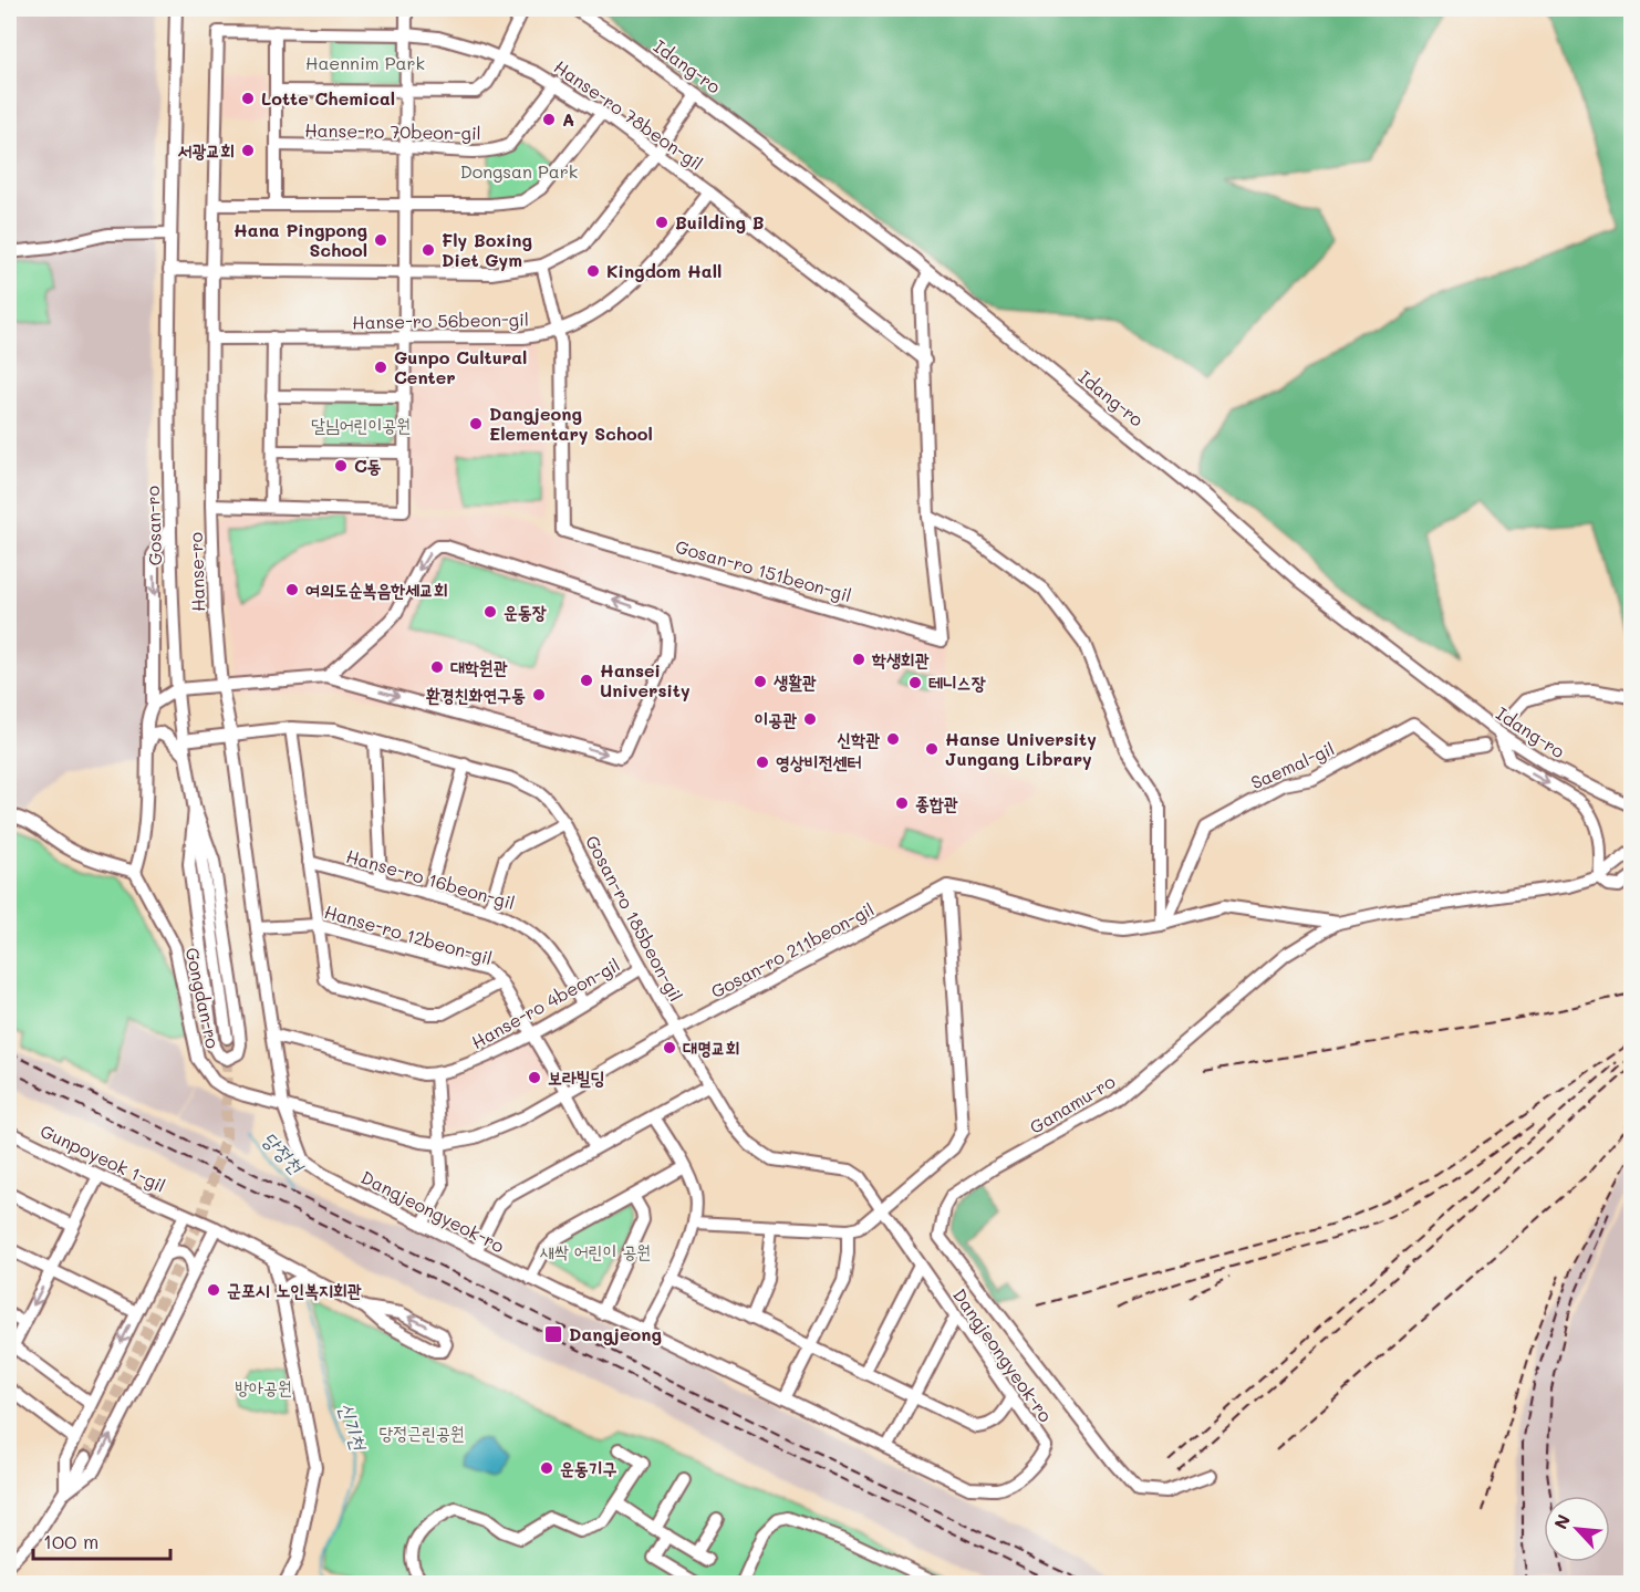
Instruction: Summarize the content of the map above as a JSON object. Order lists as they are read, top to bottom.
{
  "streets": {
    "street": [
      "Idang-ro",
      "Hanse-ro 78beon-gil",
      "Hanse-ro 70beon-gil",
      "Hanse-ro 56beon-gil",
      "Gosan-ro",
      "Gosan-ro 151beon-gil",
      "Hanse-ro",
      "Saemal-gil",
      "Hanse-ro 16beon-gil",
      "Gosan-ro 185beon-gil",
      "Hanse-ro 12beon-gil",
      "Gosan-ro 211beon-gil",
      "Gongdan-ro",
      "Hanse-ro 4beon-gil",
      "Ganamu-ro",
      "Gunpoyeok 1-gil",
      "Dangjeongyeok-ro"
    ]
  },
  "crossings": [
    ["Idang-ro", "Gosan-ro 151beon-gil"],
    ["Hanse-ro 78beon-gil", "Hanse-ro 70beon-gil"],
    ["Hanse-ro 78beon-gil", "Hanse-ro 56beon-gil"],
    ["Hanse-ro 78beon-gil", "Gosan-ro 151beon-gil"],
    ["Hanse-ro 78beon-gil", "Hanse-ro"],
    ["Hanse-ro 56beon-gil", "Gosan-ro 151beon-gil"],
    ["Hanse-ro 56beon-gil", "Hanse-ro"],
    ["Gosan-ro", "Gosan-ro 185beon-gil"],
    ["Hanse-ro", "Gosan-ro 185beon-gil"],
    ["Hanse-ro", "Hanse-ro 12beon-gil"],
    ["Hanse-ro", "Gosan-ro 211beon-gil"],
    ["Hanse-ro", "Gongdan-ro"],
    ["Hanse-ro", "Hanse-ro 4beon-gil"],
    ["Hanse-ro", "Dangjeongyeok-ro"],
    ["Hanse-ro 16beon-gil", "Gosan-ro 185beon-gil"],
    ["Hanse-ro 16beon-gil", "Hanse-ro 4beon-gil"],
    ["Gosan-ro 185beon-gil", "Gosan-ro 211beon-gil"],
    ["Gosan-ro 185beon-gil", "Hanse-ro 4beon-gil"],
    ["Gosan-ro 185beon-gil", "Dangjeongyeok-ro"],
    ["Hanse-ro 12beon-gil", "Gosan-ro 211beon-gil"],
    ["Hanse-ro 12beon-gil", "Hanse-ro 4beon-gil"],
    ["Gosan-ro 211beon-gil", "Gongdan-ro"],
    ["Gosan-ro 211beon-gil", "Dangjeongyeok-ro"],
    ["Gongdan-ro", "Dangjeongyeok-ro"]
  ],
  "water": ["당정천", "신기천"],
  "parks": [
    "Haennim Park",
    "Dongsan Park",
    "달님어린이공원",
    "새싹 어린이 공원",
    "방아공원",
    "당정근린공원"
  ],
  "places": {
    "other": [
      "Lotte Chemical",
      "A",
      "서광교회",
      "Building B",
      "Hana Pingpong School",
      "Fly Boxing Diet Gym",
      "Kingdom Hall",
      "Gunpo Cultural Center",
      "Dangjeong Elementary School",
      "C동",
      "여의도순복음한세교회",
      "운동장",
      "학생회관",
      "대학원관",
      "Hansei University",
      "생활관",
      "테니스장",
      "환경친화연구동",
      "이공관",
      "신학관",
      "Hanse University Jungang Library",
      "영상비전센터",
      "종합관",
      "대명교회",
      "보라빌딩",
      "군포시 노인복지회관",
      "운동기구"
    ],
    "transit": ["Dangjeong"]
  },
  "scale_bar": "100 m",
  "north": "top left"
}
